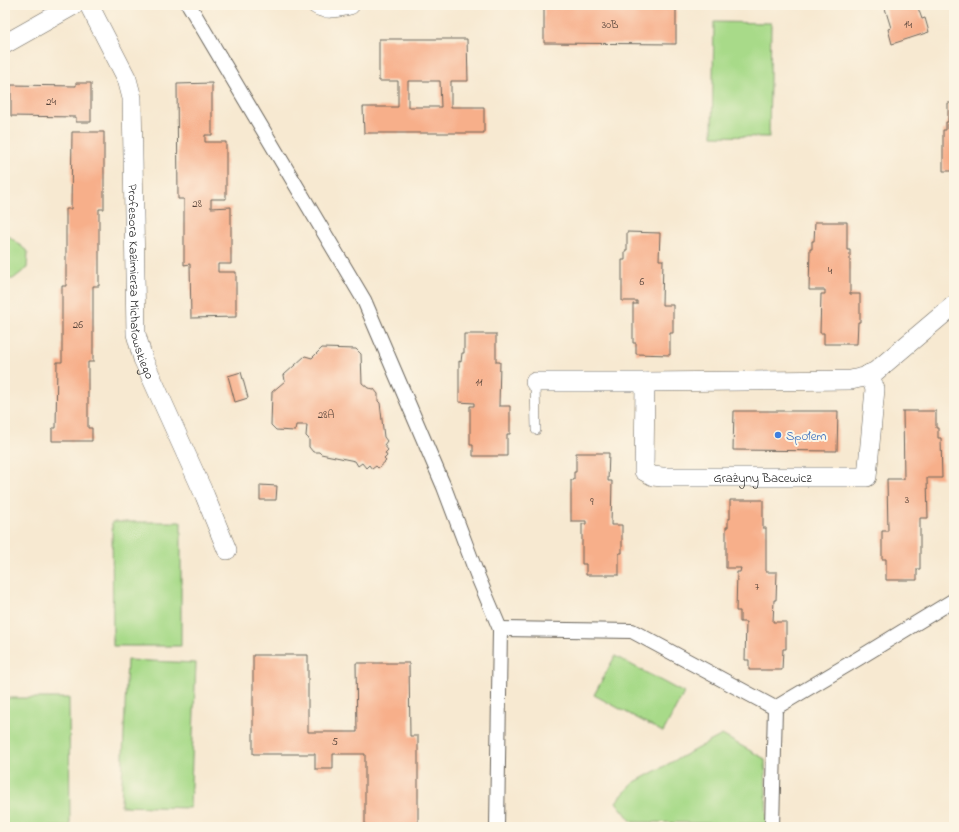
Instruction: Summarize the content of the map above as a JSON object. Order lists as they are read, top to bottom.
{
  "streets": {
    "street": ["Profesora Kazimierza Michałowskiego", "Grażyny Bacewicz"]
  },
  "places": ["Społem"],
  "house_numbers": [
    "30B",
    "14",
    "24",
    "28",
    "4",
    "6",
    "26",
    "11",
    "28A",
    "3",
    "9",
    "7",
    "5"
  ]
}
